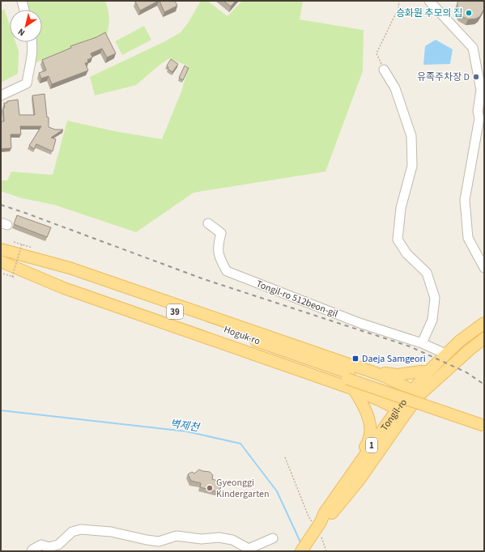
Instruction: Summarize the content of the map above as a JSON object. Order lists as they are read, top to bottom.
{
  "streets": {
    "main road": [
      "39",
      "Hoguk-ro",
      "Tongil-ro",
      "1"
    ],
    "street": ["Tongil-ro 512beon-gil"]
  },
  "crossings": [
    ["Tongil-ro 512beon-gil", "Tongil-ro"],
    ["Tongil-ro", "1"]
  ],
  "water": ["벽제천"],
  "places": {
    "other": ["승화원 추모의 집", "유족주차장 D", "Gyeonggi Kindergarten"],
    "transit": ["Daeja Samgeori"]
  },
  "north": "bottom left"
}
